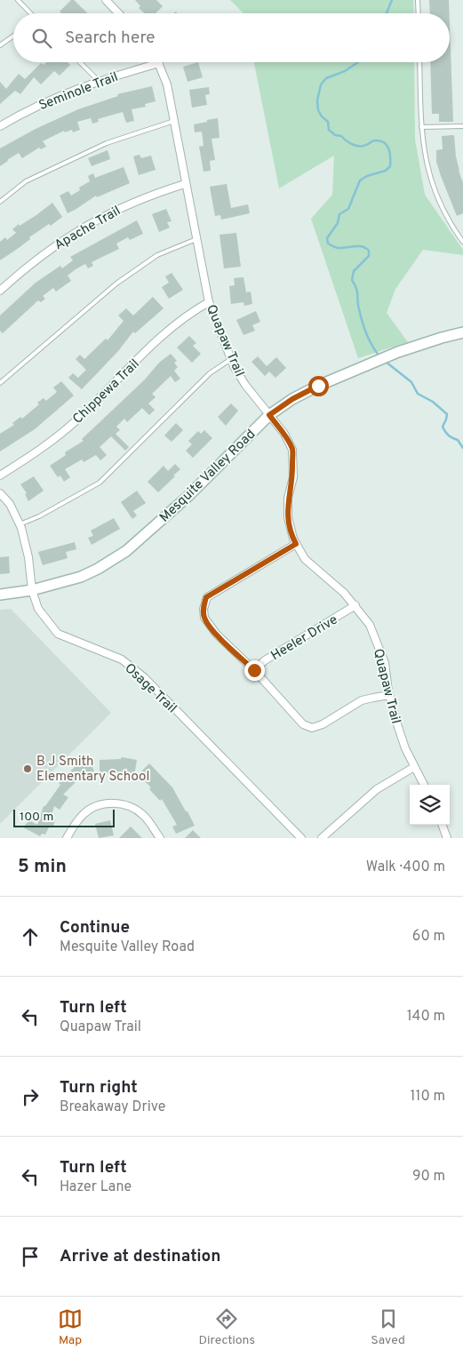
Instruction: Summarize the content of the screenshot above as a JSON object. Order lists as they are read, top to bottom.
{
  "streets": {
    "street": [
      "Seminole Trail",
      "Apache Trail",
      "Quapaw Trail",
      "Chippewa Trail",
      "Mesquite Valley Road",
      "Heeler Drive",
      "Osage Trail"
    ]
  },
  "crossings": [
    ["Seminole Trail", "Quapaw Trail"],
    ["Apache Trail", "Quapaw Trail"],
    ["Quapaw Trail", "Chippewa Trail"],
    ["Quapaw Trail", "Mesquite Valley Road"],
    ["Quapaw Trail", "Heeler Drive"],
    ["Mesquite Valley Road", "Osage Trail"]
  ],
  "places": ["B J Smith Elementary School"],
  "scale_bar": "100 m",
  "page": {
    "search": "Search here",
    "scale": "100 m",
    "heading": ["5 min", "Walk · 400 m"],
    "list": [
      ["Continue", "Mesquite Valley Road", "60 m"],
      ["Turn left", "Quapaw Trail", "140 m"],
      ["Turn right", "Breakaway Drive", "110 m"],
      ["Turn left", "Hazer Lane", "90 m"],
      "Arrive at destination"
    ],
    "nav": ["Map", "Directions", "Saved"]
  }
}
